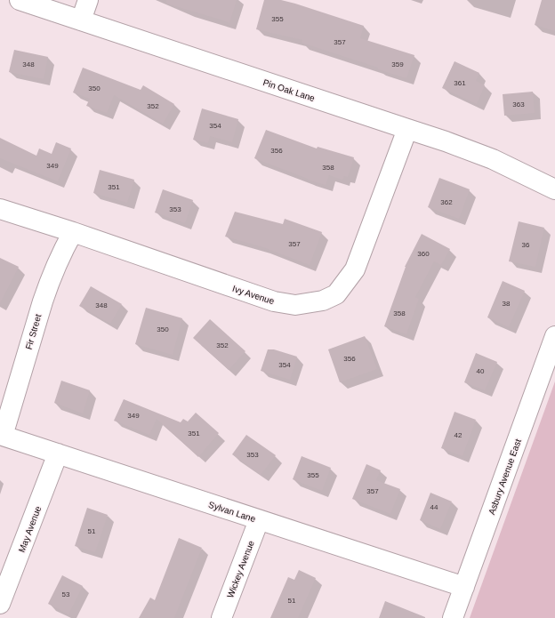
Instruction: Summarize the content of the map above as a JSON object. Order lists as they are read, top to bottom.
{
  "streets": {
    "street": [
      "Pin Oak Lane",
      "Ivy Avenue",
      "Fir Street",
      "Asbury Avenue East",
      "Sylvan Lane",
      "May Avenue",
      "Wickey Avenue"
    ]
  },
  "crossings": [
    ["Pin Oak Lane", "Ivy Avenue"],
    ["Ivy Avenue", "Fir Street"],
    ["Fir Street", "Sylvan Lane"],
    ["Asbury Avenue East", "Sylvan Lane"],
    ["Sylvan Lane", "May Avenue"],
    ["Sylvan Lane", "Wickey Avenue"]
  ],
  "house_numbers": [
    "355",
    "357",
    "348",
    "359",
    "361",
    "350",
    "363",
    "352",
    "354",
    "356",
    "349",
    "358",
    "351",
    "362",
    "353",
    "357",
    "36",
    "360",
    "38",
    "348",
    "358",
    "350",
    "352",
    "356",
    "354",
    "40",
    "349",
    "351",
    "42",
    "353",
    "355",
    "357",
    "44",
    "51",
    "53",
    "51"
  ]
}
